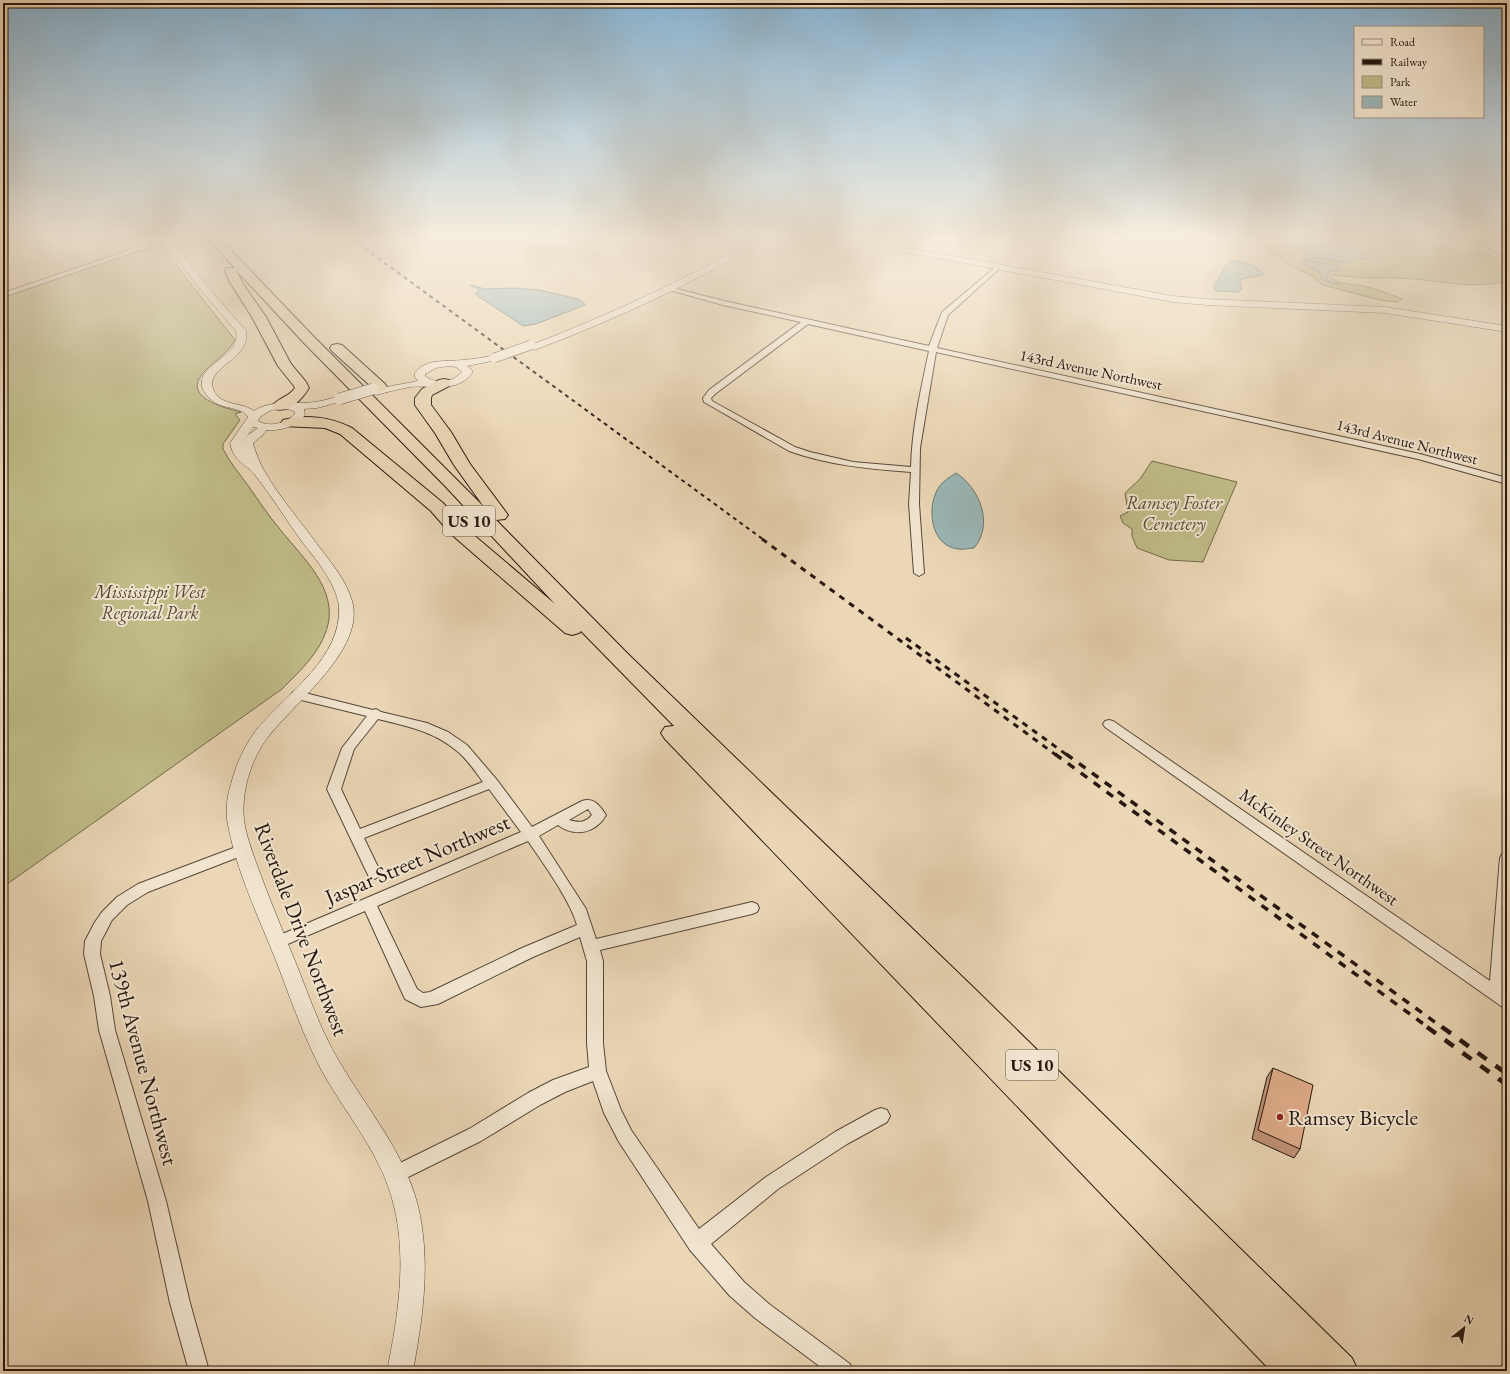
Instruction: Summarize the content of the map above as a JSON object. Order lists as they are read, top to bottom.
{
  "streets": {
    "highway": ["US 10"],
    "street": [
      "143rd Avenue Northwest",
      "McKinley Street Northwest",
      "Jaspar Street Northwest",
      "Riverdale Drive Northwest",
      "139th Avenue Northwest"
    ]
  },
  "crossings": [
    ["Jaspar Street Northwest", "Riverdale Drive Northwest"],
    ["Riverdale Drive Northwest", "139th Avenue Northwest"]
  ],
  "parks": ["Ramsey Foster Cemetery", "Mississippi West Regional Park"],
  "places": ["Ramsey Bicycle"],
  "legend": [
    "Road",
    "Railway",
    "Park",
    "Water"
  ],
  "north": "top right"
}
